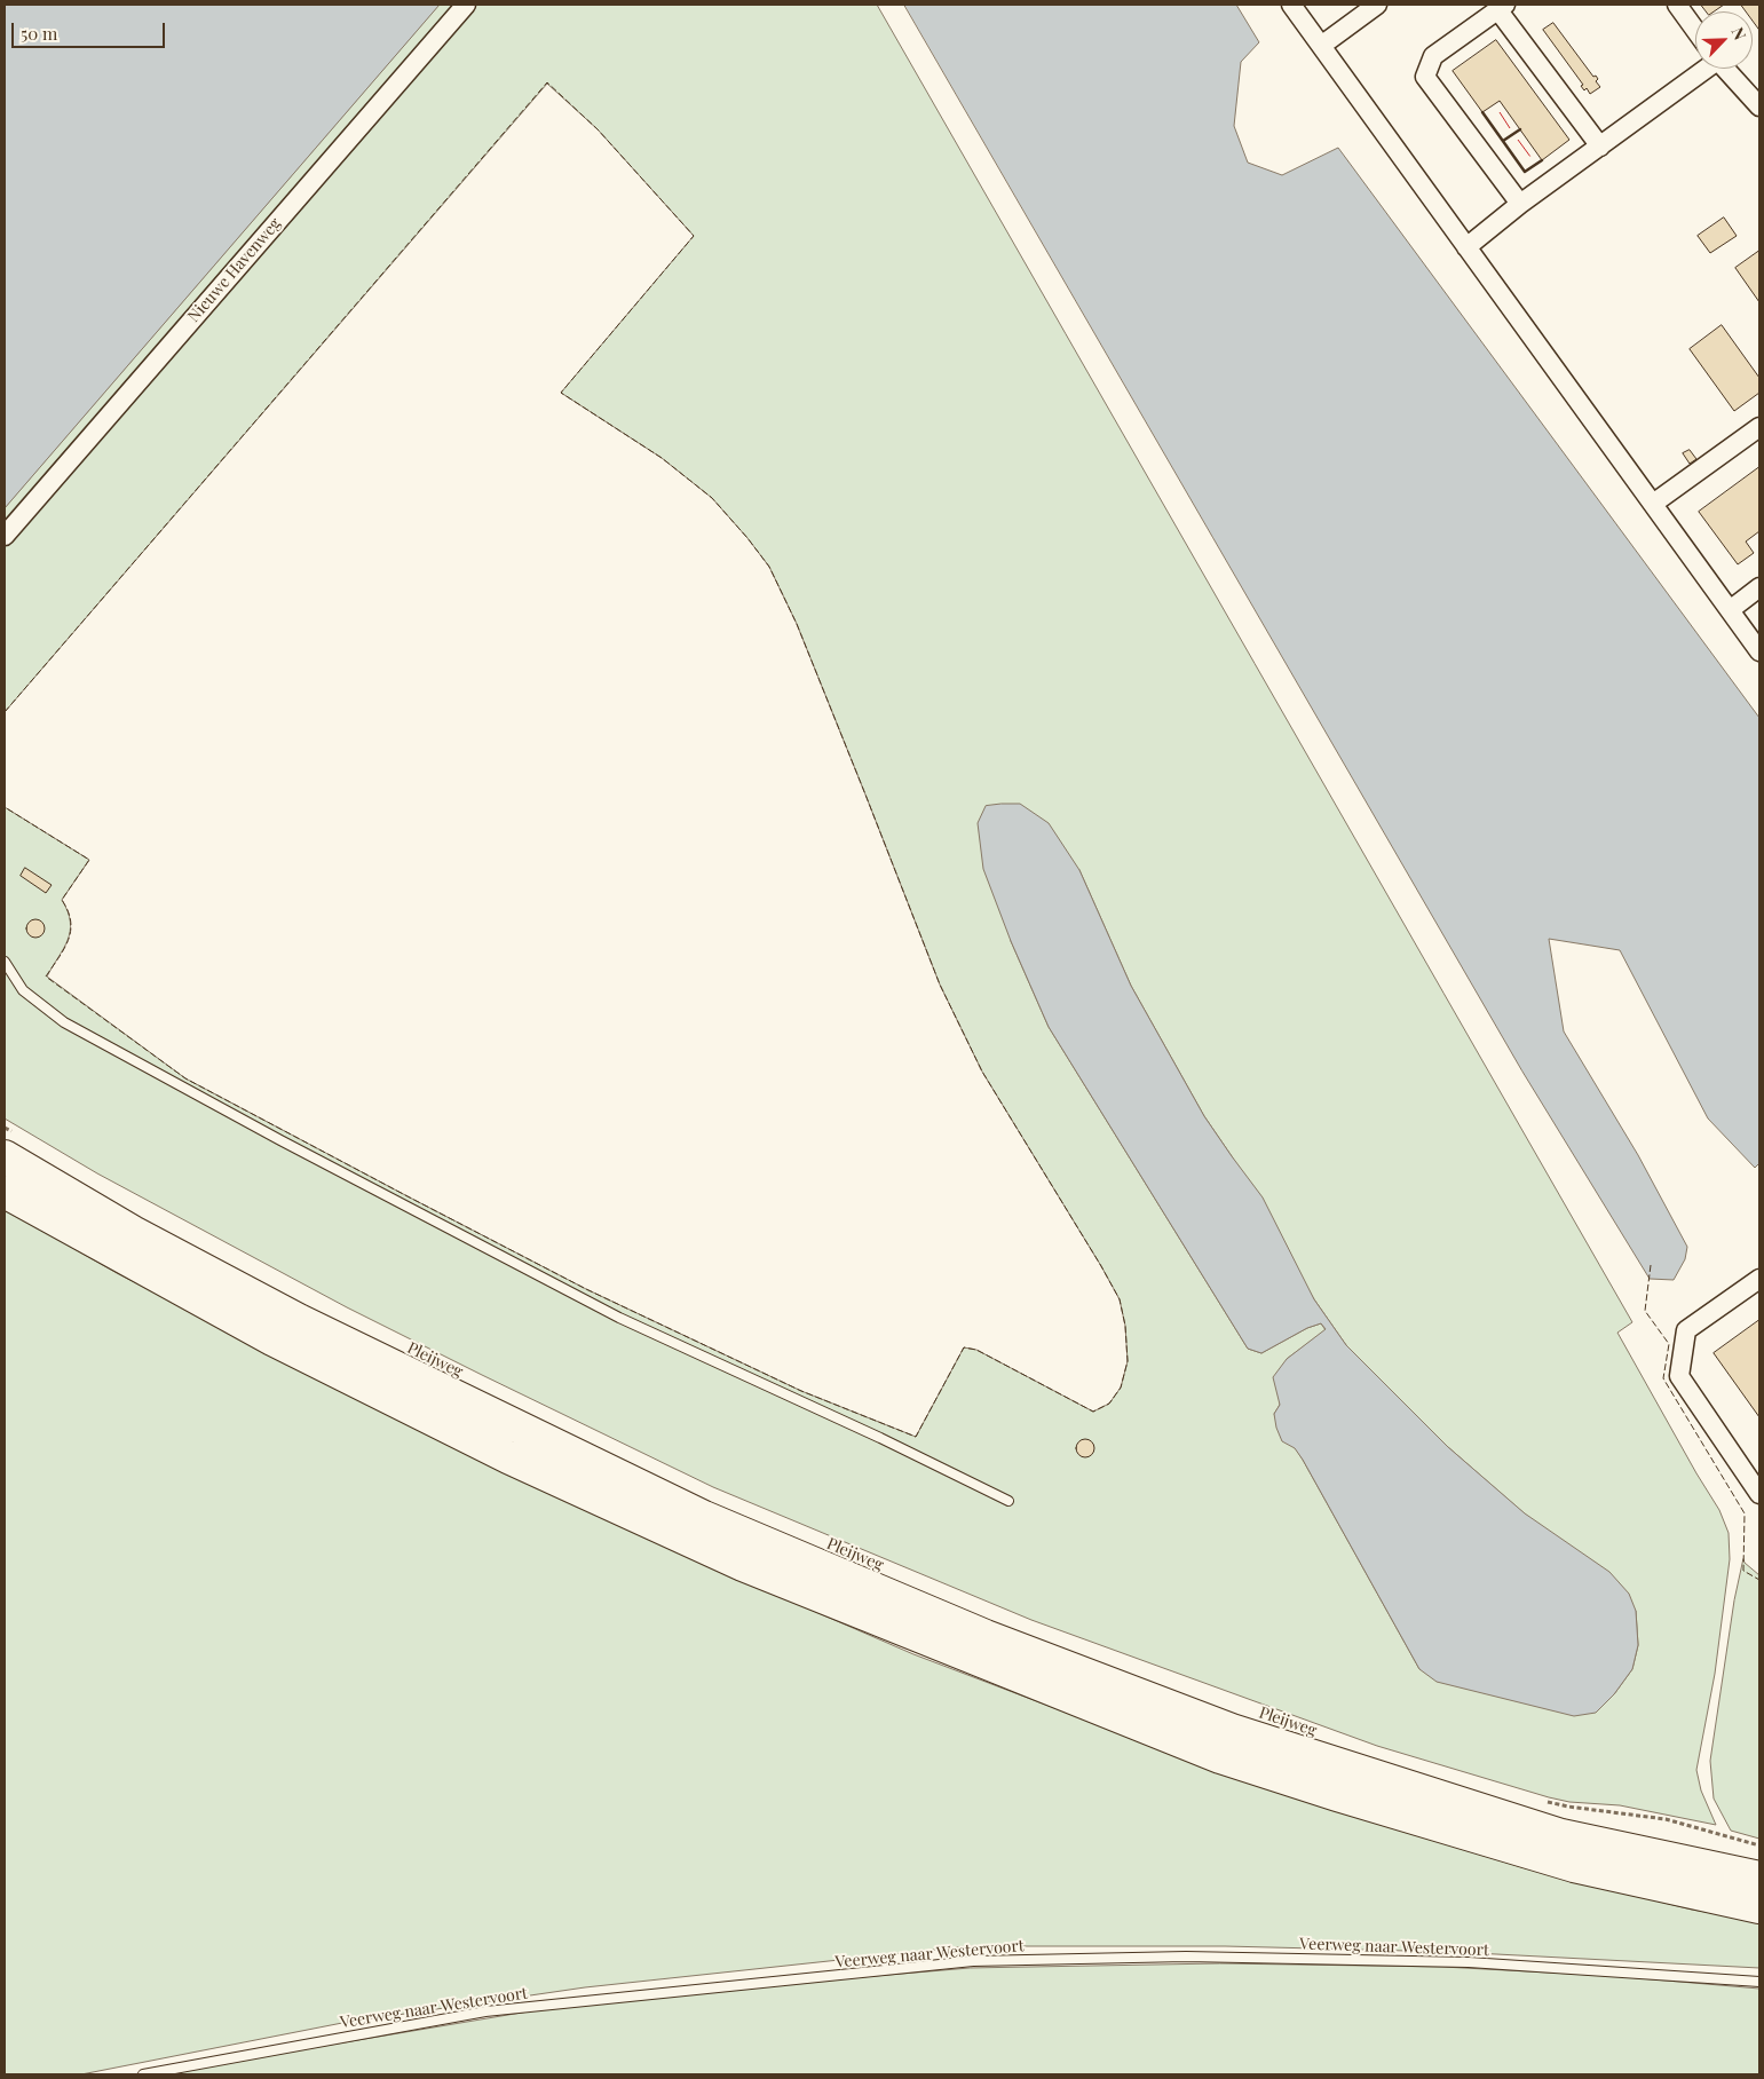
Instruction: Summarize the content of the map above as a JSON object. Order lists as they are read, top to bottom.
{
  "streets": {
    "highway": ["Pleijweg"],
    "street": ["Nieuwe Havenweg"],
    "lane": ["Veerweg naar Westervoort"]
  },
  "scale_bar": "50 m",
  "north": "top right"
}
